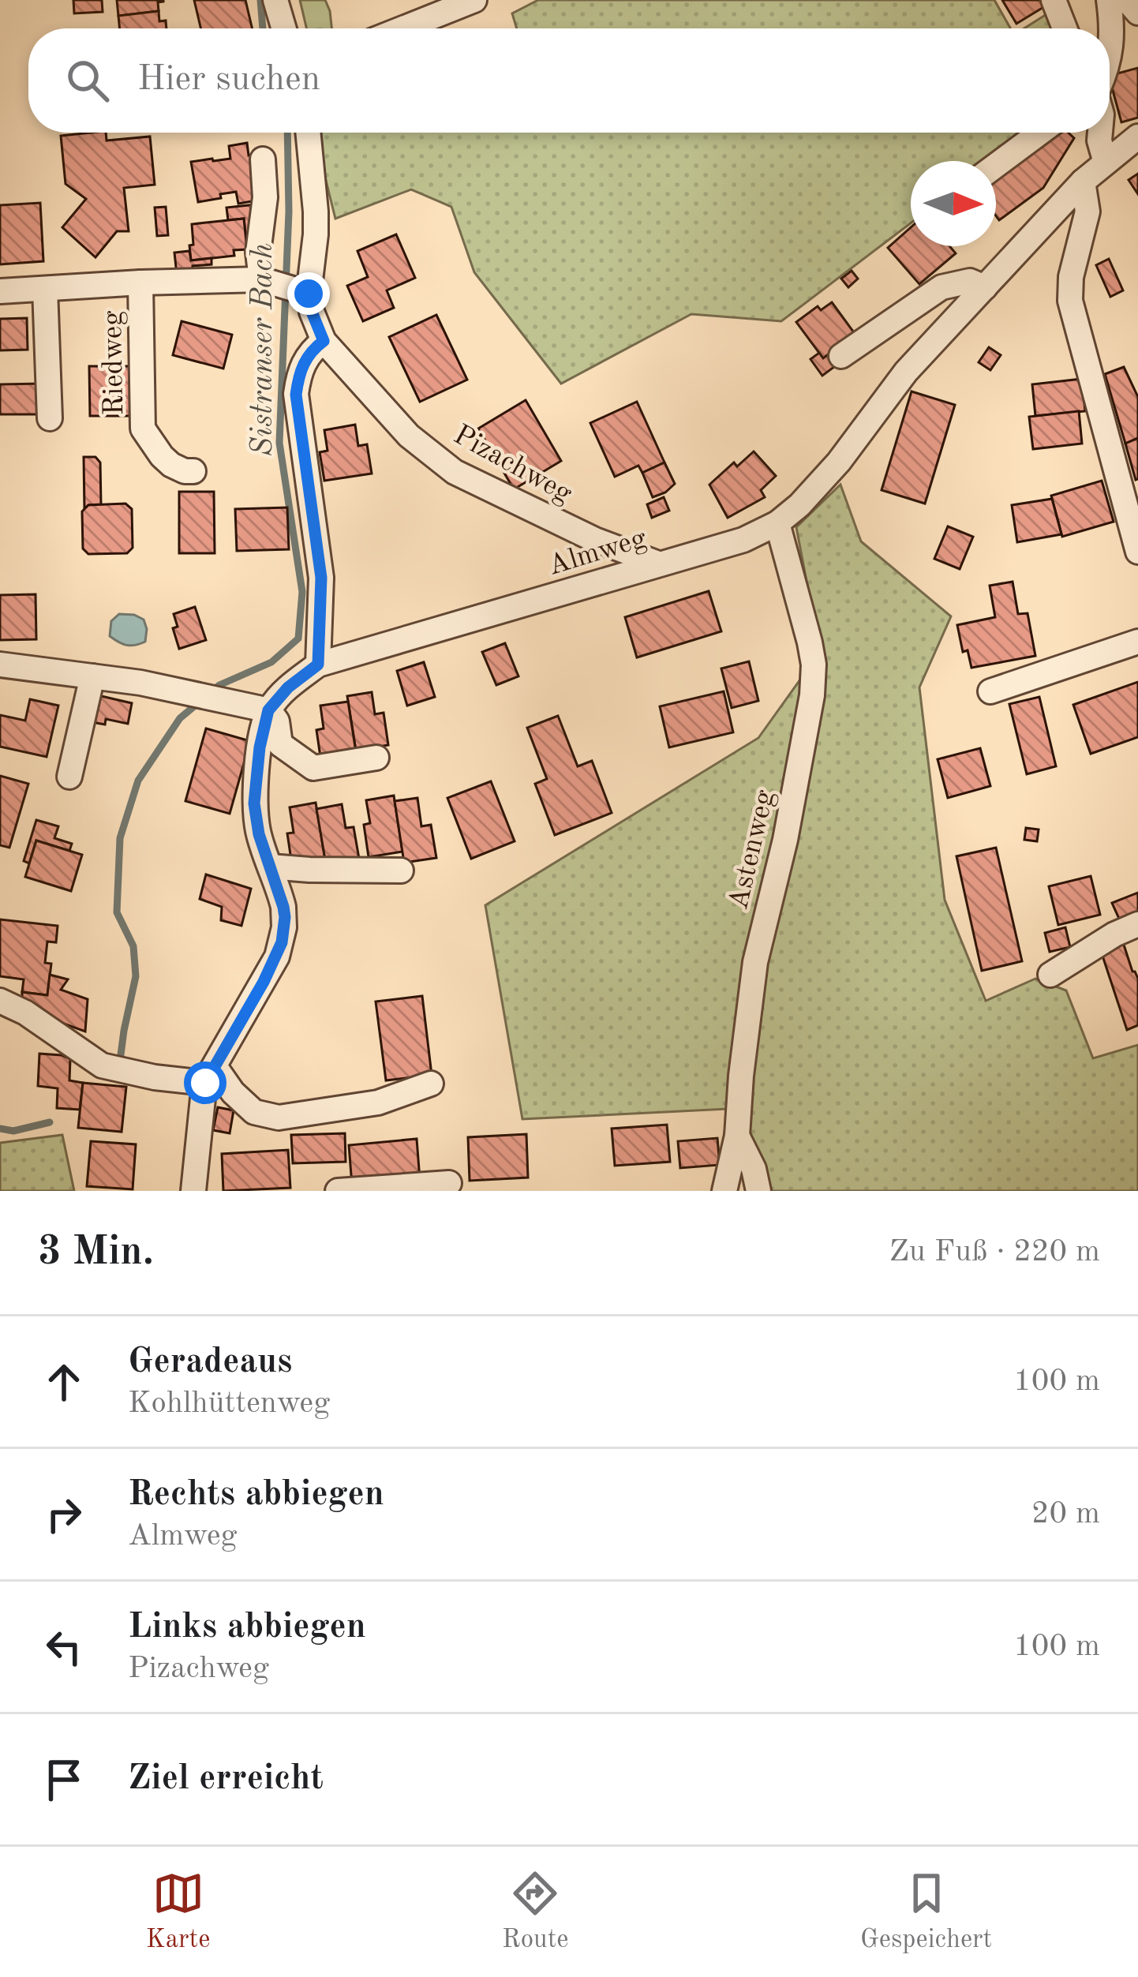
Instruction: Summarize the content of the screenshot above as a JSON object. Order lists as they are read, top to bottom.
{
  "streets": {
    "street": [
      "Riedweg",
      "Pizachweg",
      "Almweg",
      "Astenweg"
    ]
  },
  "crossings": [
    ["Riedweg", "Pizachweg"],
    ["Pizachweg", "Almweg"],
    ["Almweg", "Astenweg"]
  ],
  "water": ["Sistranser Bach"],
  "north": "right",
  "page": {
    "search": "Hier suchen",
    "heading": ["3 Min.", "Zu Fuß · 220 m"],
    "list": [
      ["Geradeaus", "Kohlhüttenweg", "100 m"],
      ["Rechts abbiegen", "Almweg", "20 m"],
      ["Links abbiegen", "Pizachweg", "100 m"],
      "Ziel erreicht"
    ],
    "nav": ["Karte", "Route", "Gespeichert"]
  }
}
